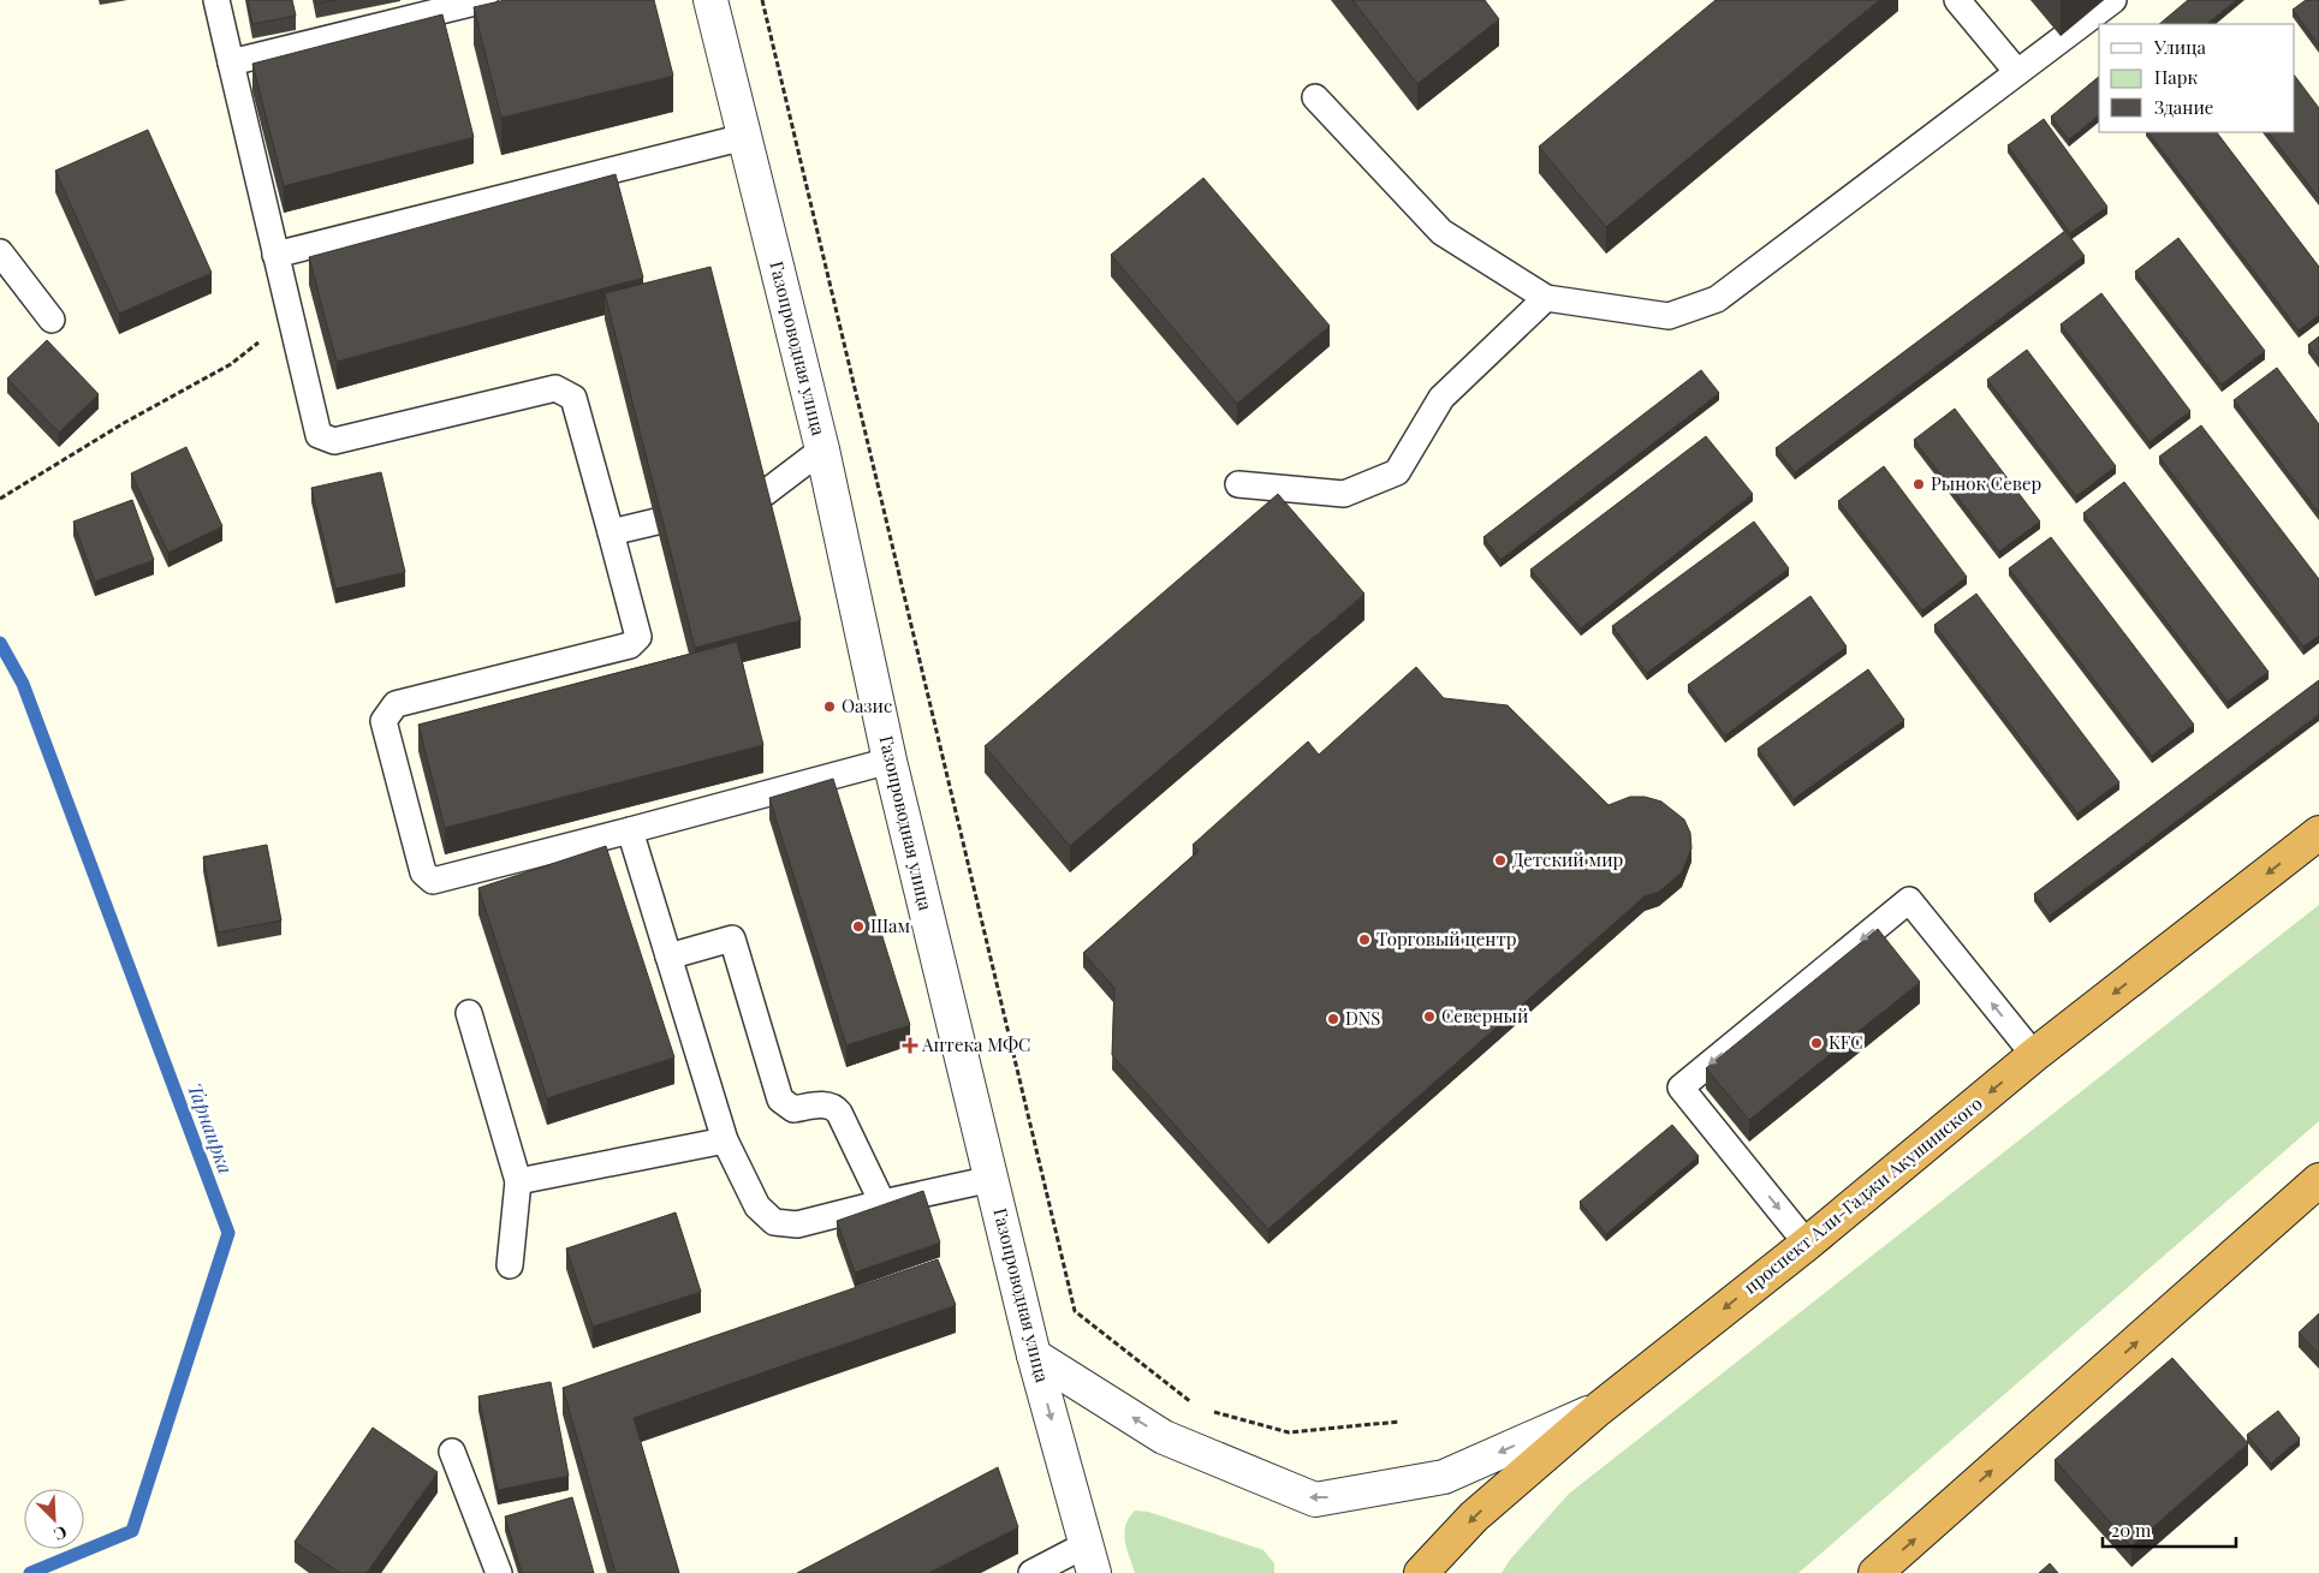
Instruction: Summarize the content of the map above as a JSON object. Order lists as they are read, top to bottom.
{
  "streets": {
    "highway": ["проспект Али-Гаджи Акушинского"],
    "street": ["Газопроводная улица"]
  },
  "water": ["Тарнаирка"],
  "places": {
    "other": [
      "Рынок Север",
      "Оазис",
      "Детский мир",
      "Шам",
      "Торговый центр",
      "Северный",
      "DNS",
      "KFC"
    ],
    "health": ["Аптека МФС"]
  },
  "legend": ["Улица", "Парк", "Здание"],
  "scale_bar": "20 m",
  "north": "bottom right"
}
